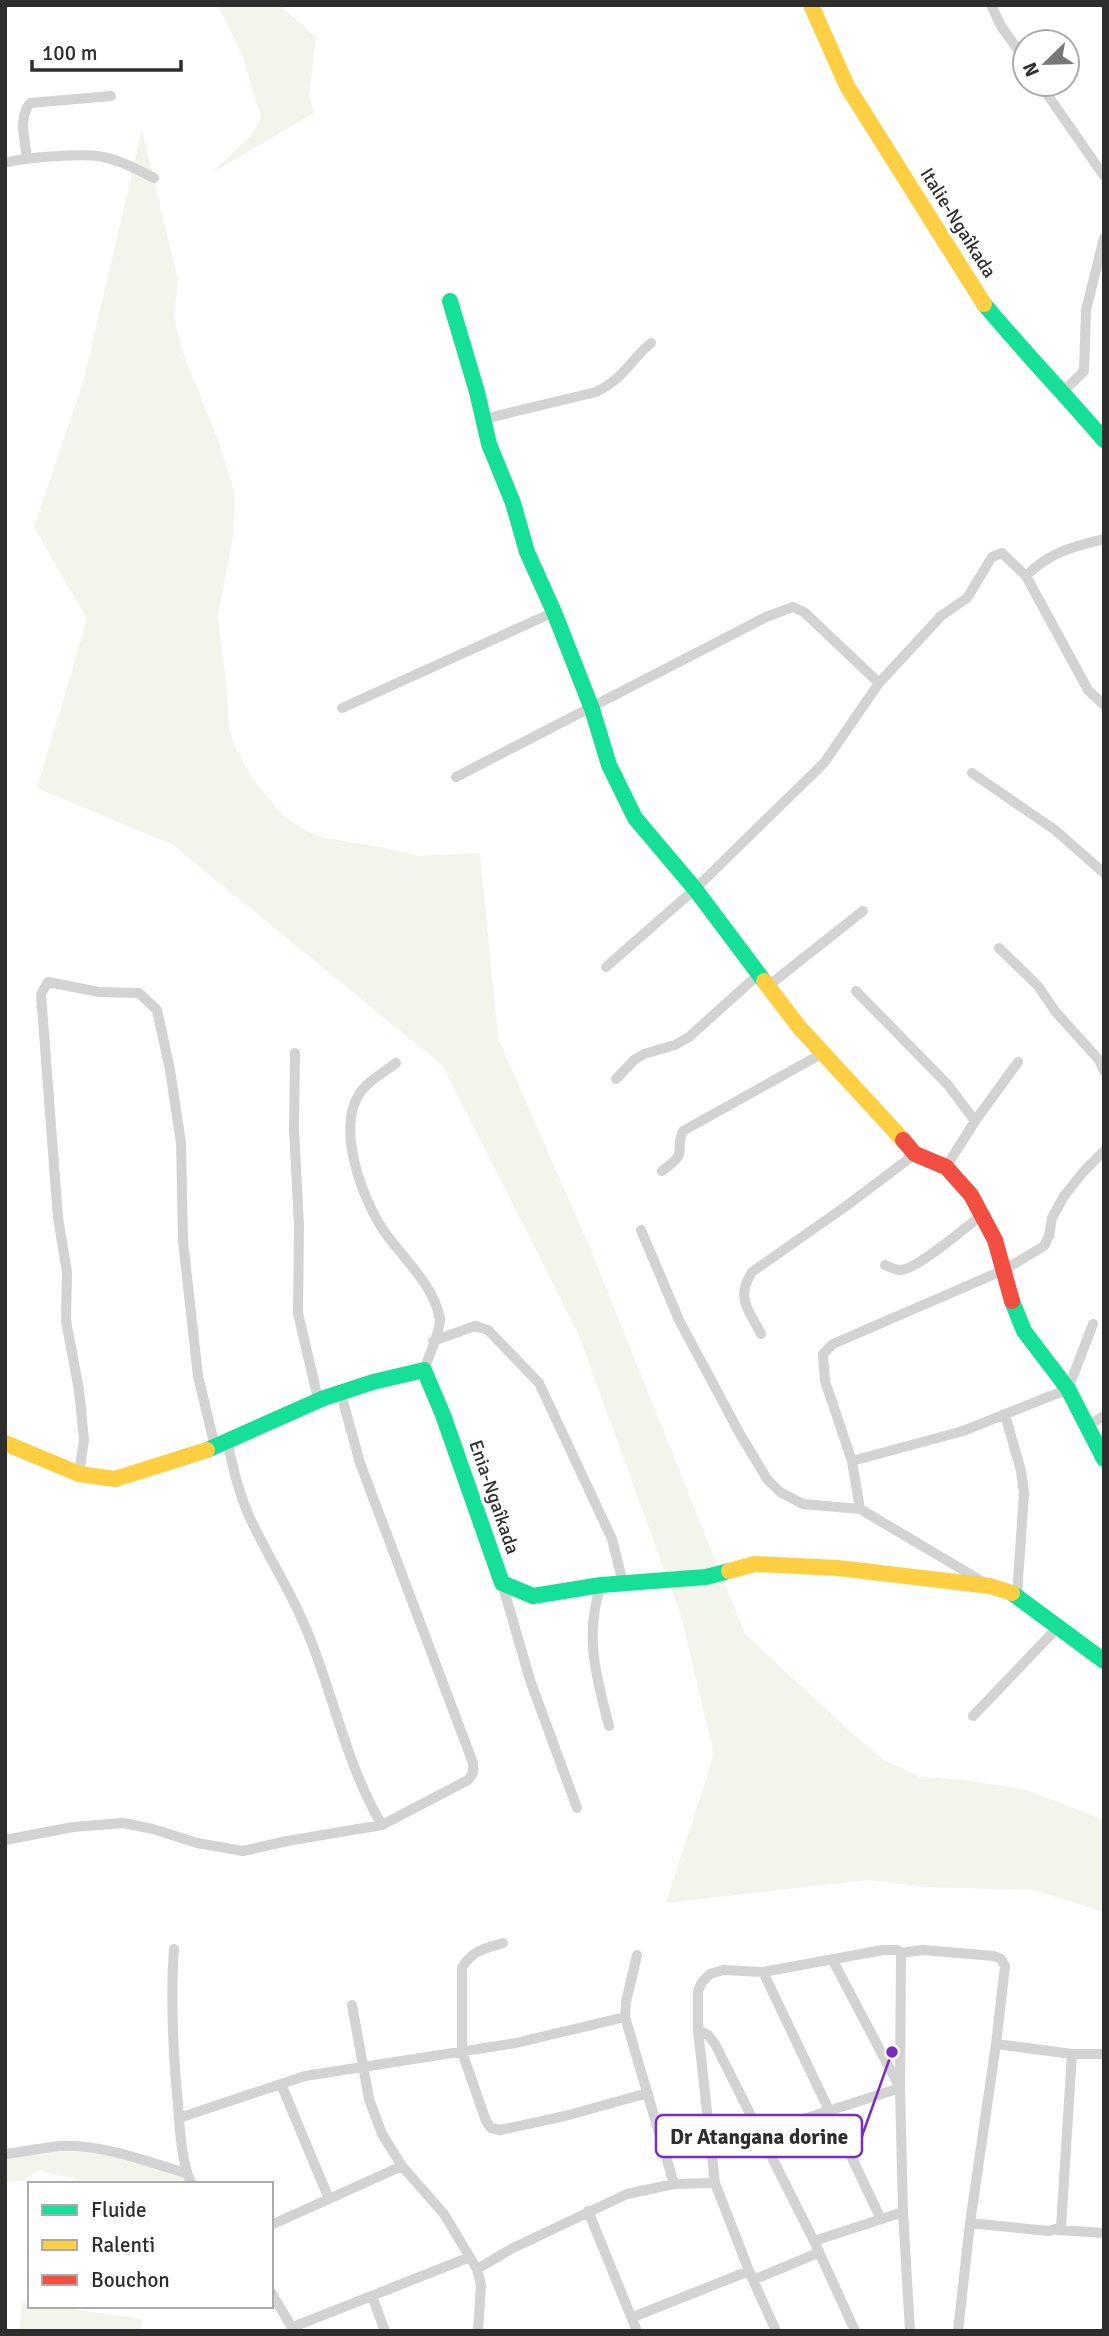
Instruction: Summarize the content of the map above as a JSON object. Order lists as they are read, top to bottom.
{
  "streets": {
    "street": ["Italie-Ngaîkada", "Enia-Ngaîkada"]
  },
  "places": ["Dr Atangana dorine"],
  "legend": ["Fluide", "Ralenti", "Bouchon"],
  "scale_bar": "100 m",
  "north": "bottom left"
}
